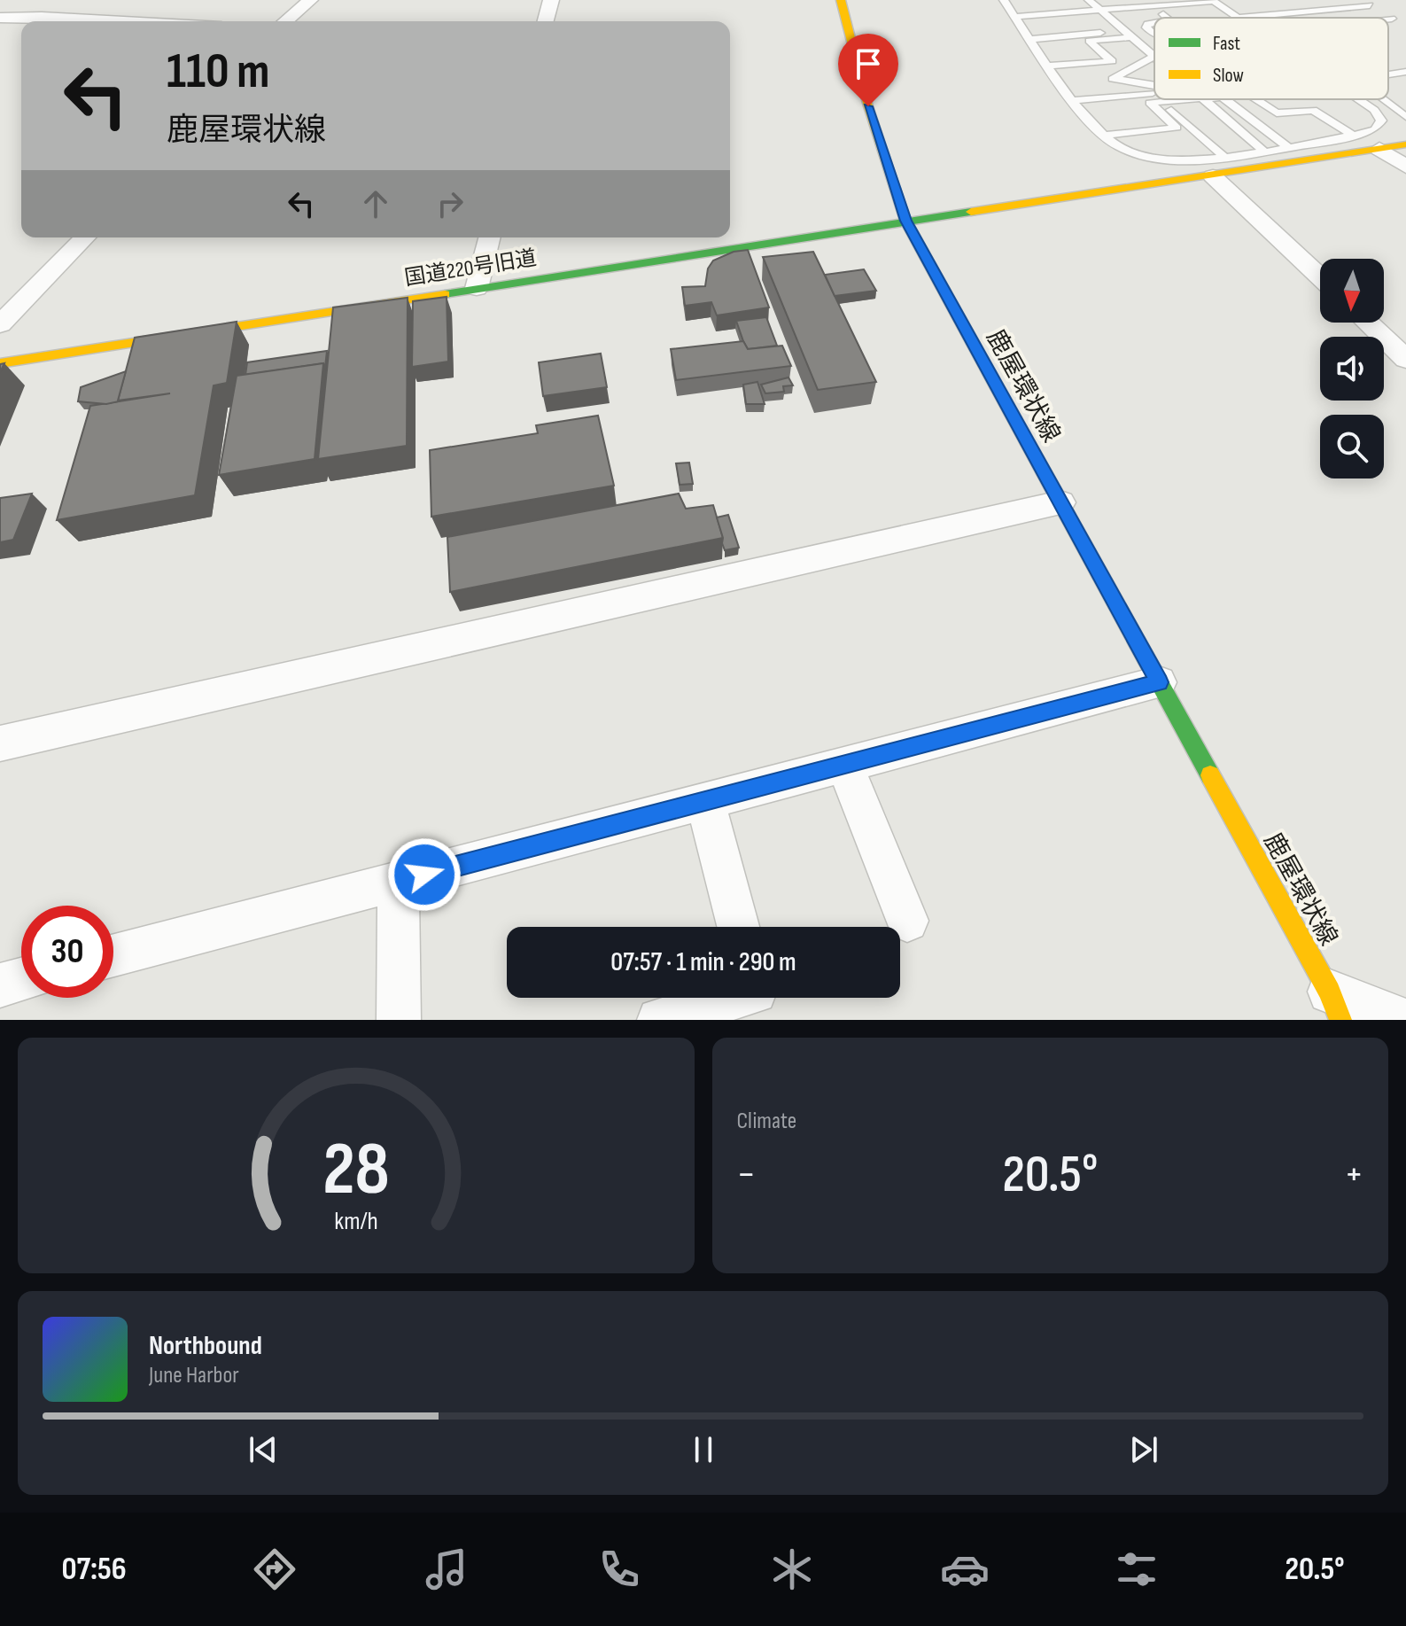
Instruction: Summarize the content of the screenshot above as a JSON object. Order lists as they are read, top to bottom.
{
  "streets": {
    "main road": ["国道220号旧道", "鹿屋環状線"]
  },
  "crossings": [
    ["国道220号旧道", "鹿屋環状線"]
  ],
  "legend": ["Fast", "Slow"],
  "north": "bottom",
  "page": {
    "turn": ["110 m", "鹿屋環状線"],
    "limit": "30",
    "trip": "07:57 · 1 min · 290 m",
    "tile": "Climate",
    "heat": ["−", "20.5°", "+"],
    "song": ["Northbound", "June Harbor"],
    "tabs": ["07:56", "20.5°"],
    "gauge": ["28", "km/h"]
  }
}
